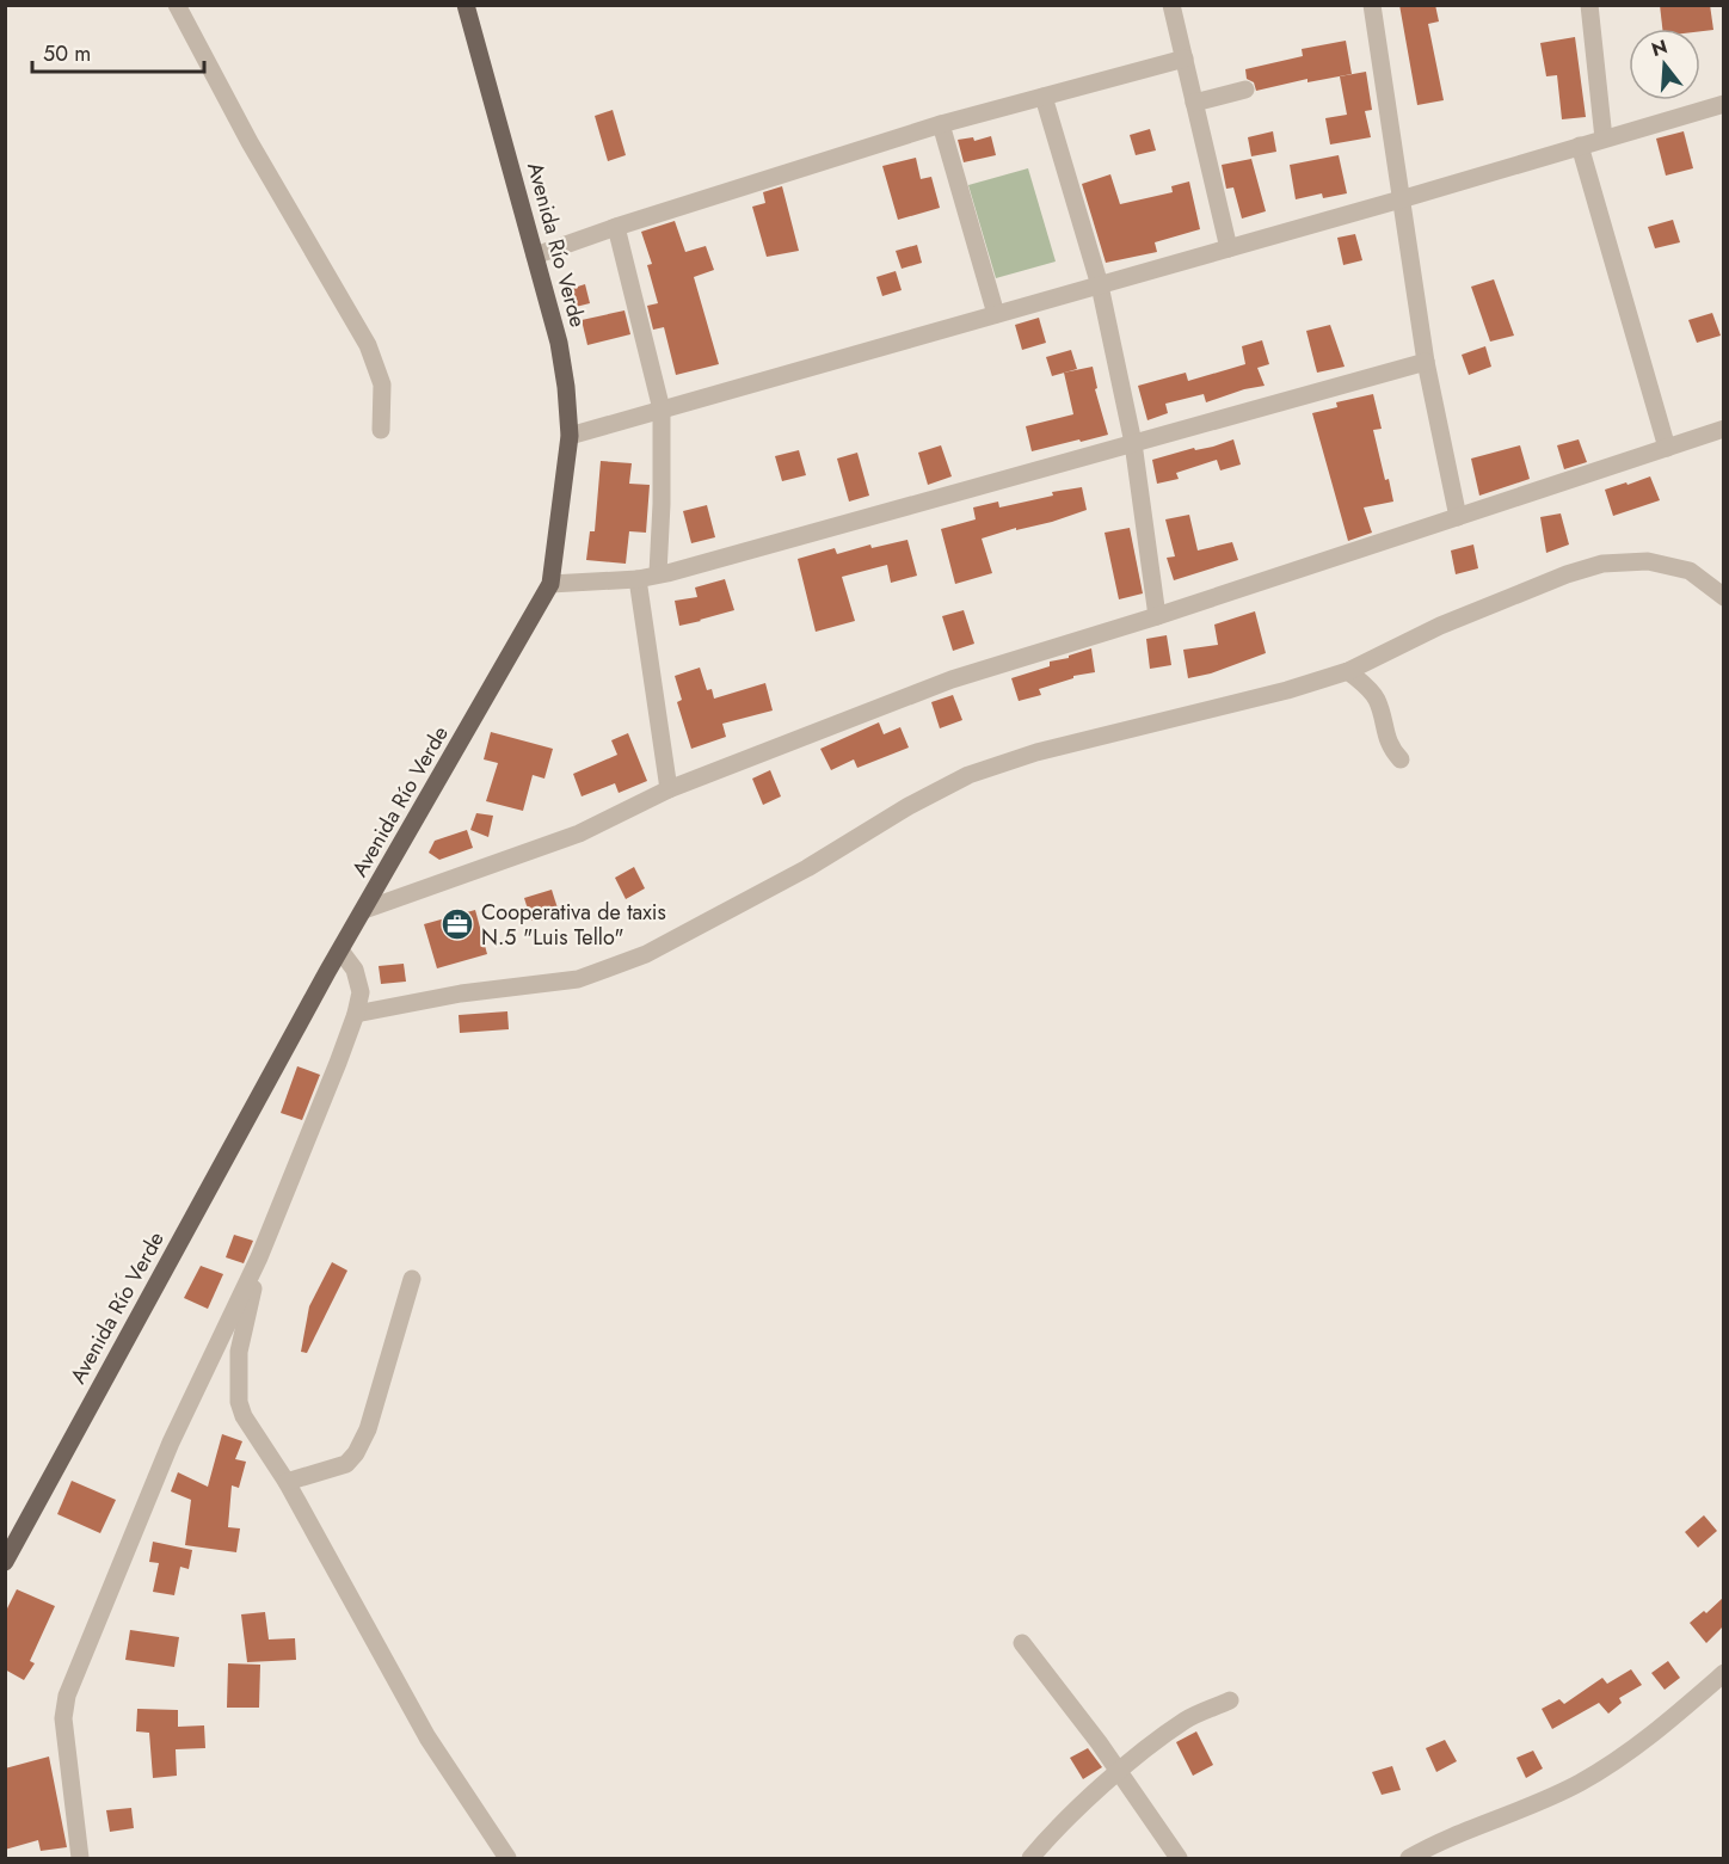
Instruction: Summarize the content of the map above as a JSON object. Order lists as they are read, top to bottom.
{
  "streets": {
    "main road": ["Avenida Río Verde"]
  },
  "places": {
    "office": ["Cooperativa de taxis N.5 \"Luis Tello\""]
  },
  "scale_bar": "50 m",
  "north": "top"
}
